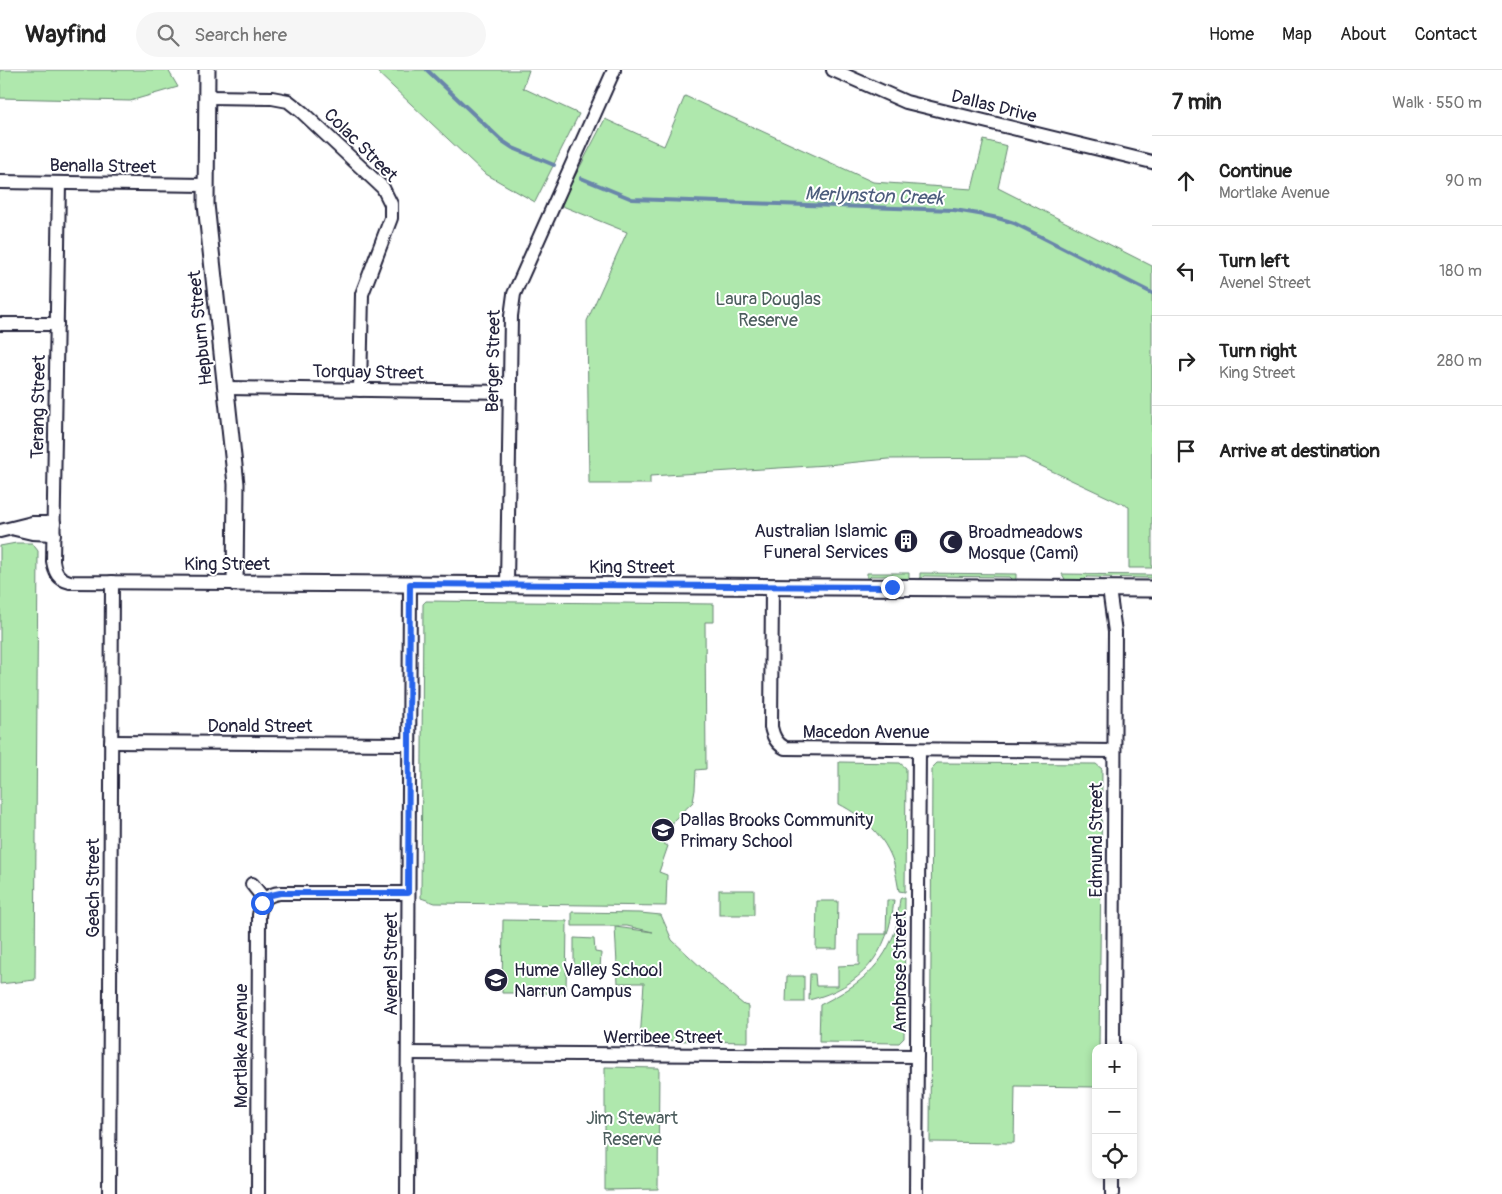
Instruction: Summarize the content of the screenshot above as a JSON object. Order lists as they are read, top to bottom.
{
  "streets": {
    "street": [
      "Dallas Drive",
      "Colac Street",
      "Benalla Street",
      "Hepburn Street",
      "Berger Street",
      "Torquay Street",
      "Terang Street",
      "King Street",
      "Donald Street",
      "Macedon Avenue",
      "Edmund Street",
      "Geach Street",
      "Avenel Street",
      "Ambrose Street",
      "Werribee Street",
      "Mortlake Avenue"
    ]
  },
  "crossings": [
    ["Colac Street", "Hepburn Street"],
    ["Colac Street", "Torquay Street"],
    ["Benalla Street", "Hepburn Street"],
    ["Benalla Street", "Terang Street"],
    ["Hepburn Street", "Torquay Street"],
    ["Hepburn Street", "King Street"],
    ["Berger Street", "Torquay Street"],
    ["Berger Street", "King Street"],
    ["Terang Street", "King Street"],
    ["Terang Street", "Geach Street"],
    ["King Street", "Macedon Avenue"],
    ["King Street", "Edmund Street"],
    ["King Street", "Geach Street"],
    ["King Street", "Avenel Street"],
    ["Donald Street", "Geach Street"],
    ["Donald Street", "Avenel Street"],
    ["Macedon Avenue", "Edmund Street"],
    ["Macedon Avenue", "Ambrose Street"],
    ["Avenel Street", "Werribee Street"],
    ["Ambrose Street", "Werribee Street"]
  ],
  "water": ["Merlynston Creek"],
  "parks": ["Laura Douglas Reserve", "Jim Stewart Reserve"],
  "places": {
    "building": ["Australian Islamic Funeral Services"],
    "mosque": ["Broadmeadows Mosque (Cami)"],
    "school or university": ["Dallas Brooks Community Primary School", "Hume Valley School Narrun Campus"]
  },
  "page": {
    "header": "Wayfind",
    "search": "Search here",
    "nav": [
      "Home",
      "Map",
      "About",
      "Contact"
    ],
    "heading": ["7 min", "Walk · 550 m"],
    "list": [
      ["Continue", "Mortlake Avenue", "90 m"],
      ["Turn left", "Avenel Street", "180 m"],
      ["Turn right", "King Street", "280 m"],
      "Arrive at destination"
    ],
    "map_buttons": ["+", "−"]
  }
}
